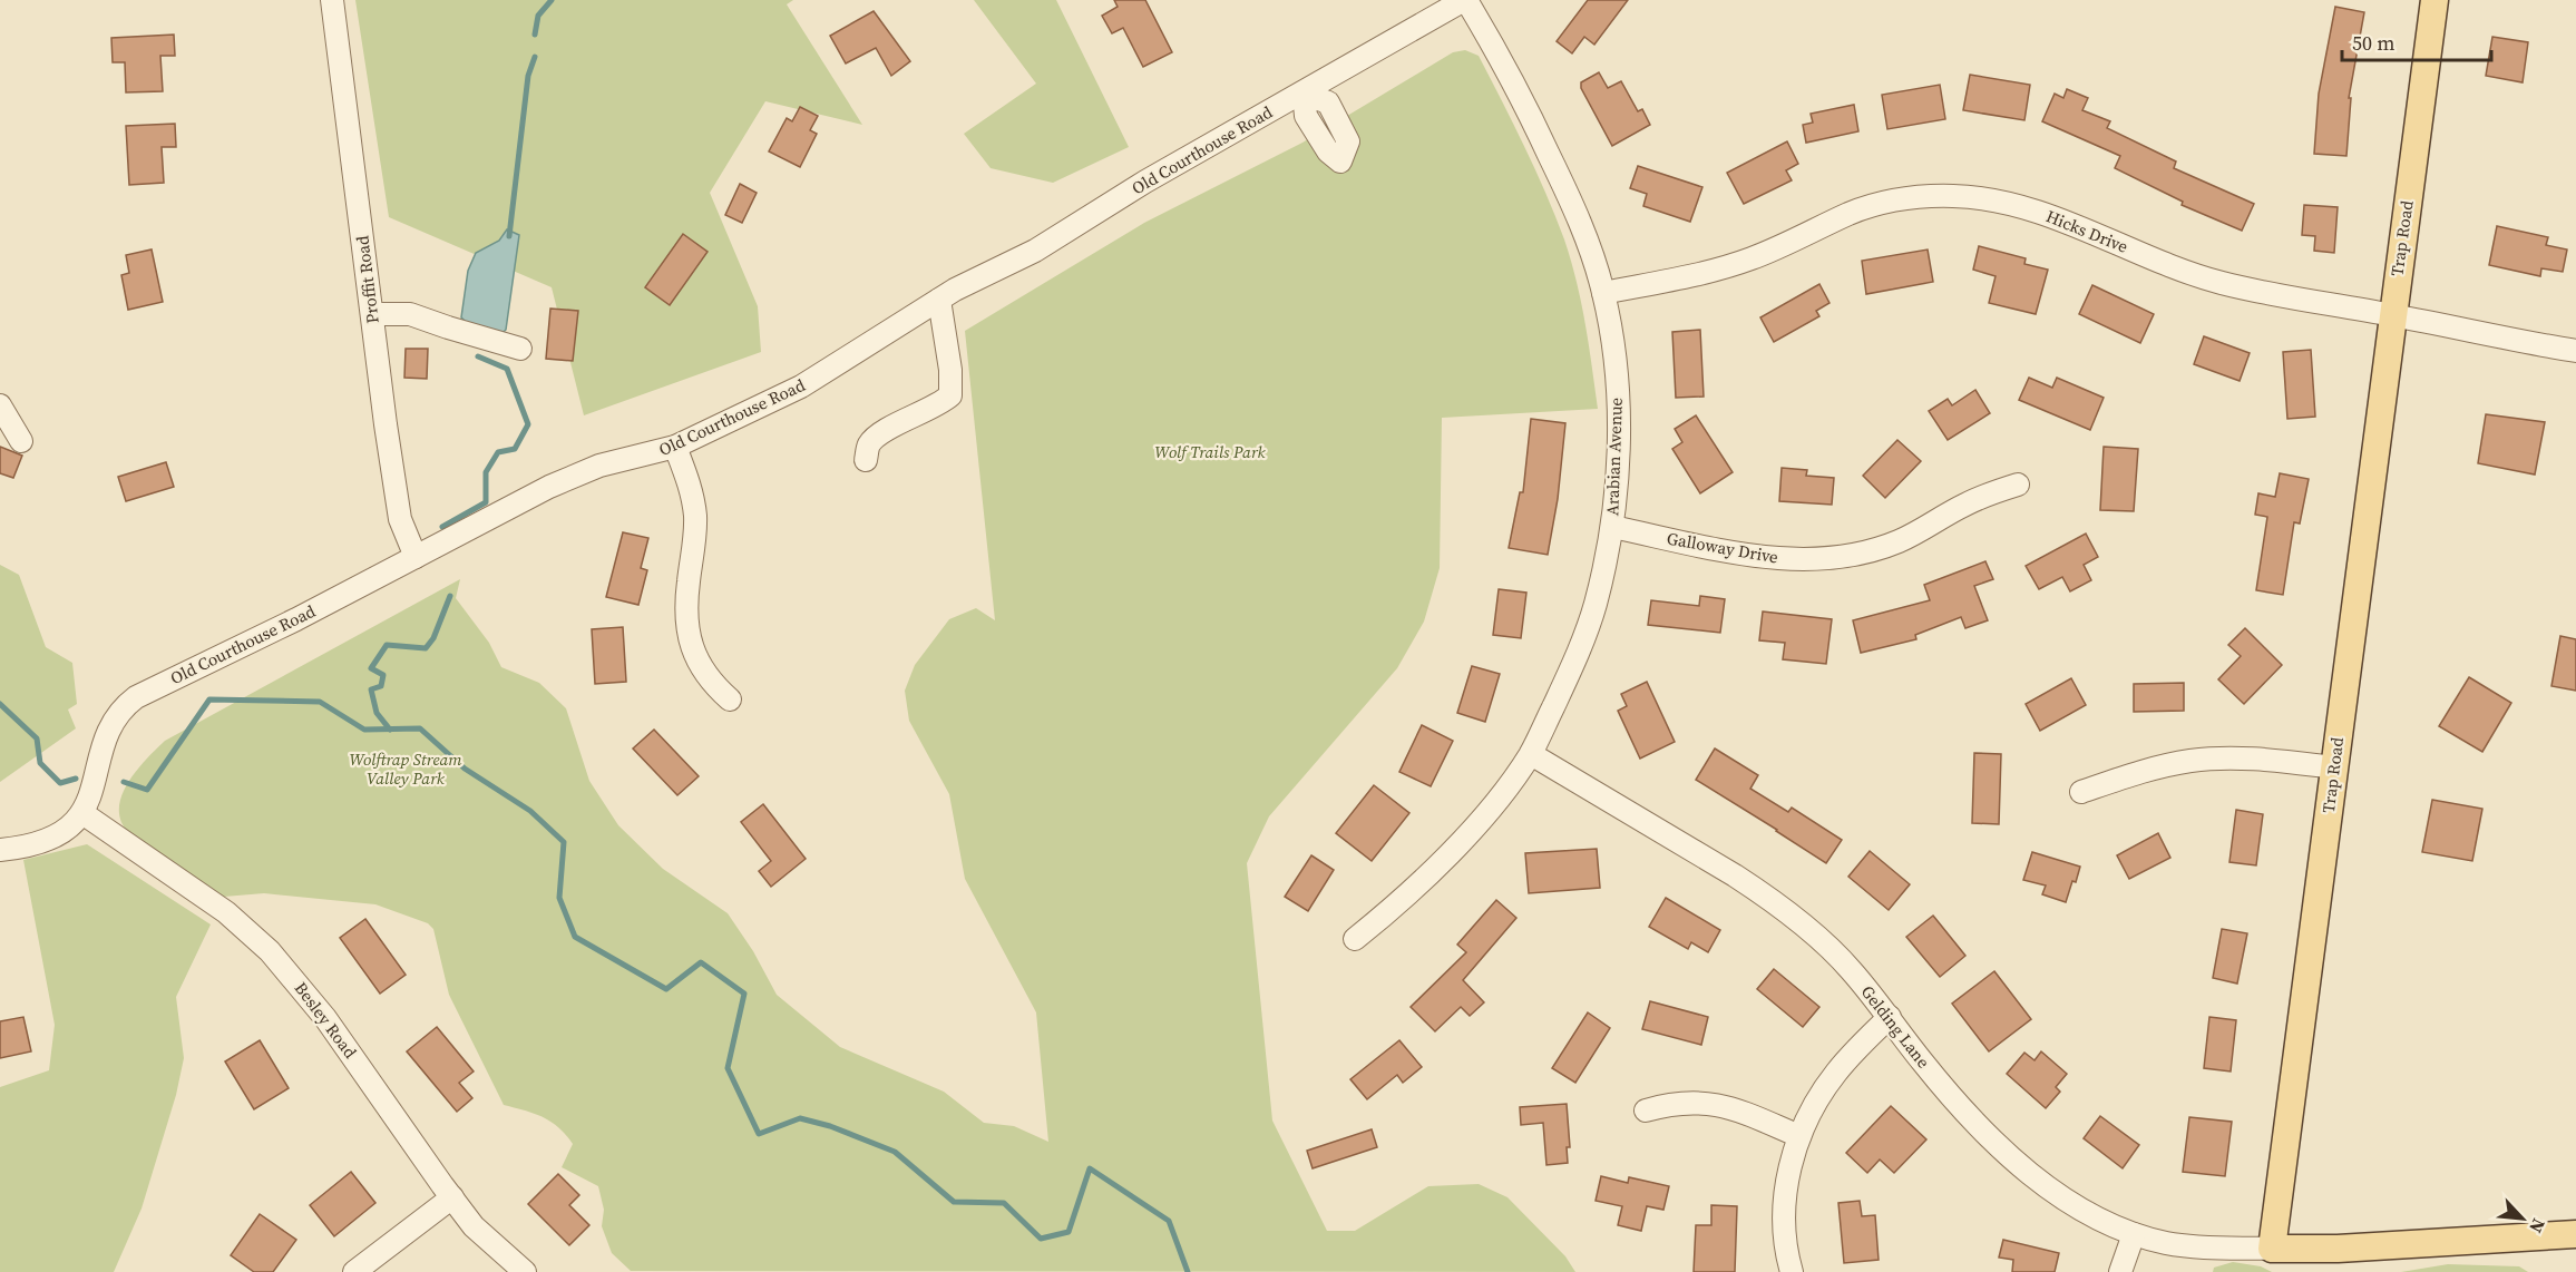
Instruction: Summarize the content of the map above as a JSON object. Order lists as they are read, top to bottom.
{
  "streets": {
    "main road": ["Trap Road"],
    "street": [
      "Old Courthouse Road",
      "Hicks Drive",
      "Proffit Road",
      "Arabian Avenue",
      "Galloway Drive",
      "Besley Road",
      "Gelding Lane"
    ]
  },
  "crossings": [
    ["Old Courthouse Road", "Proffit Road"],
    ["Old Courthouse Road", "Arabian Avenue"],
    ["Old Courthouse Road", "Besley Road"],
    ["Hicks Drive", "Trap Road"],
    ["Hicks Drive", "Arabian Avenue"],
    ["Trap Road", "Gelding Lane"],
    ["Arabian Avenue", "Galloway Drive"],
    ["Arabian Avenue", "Gelding Lane"]
  ],
  "parks": ["Wolf Trails Park", "Wolftrap Stream Valley Park"],
  "scale_bar": "50 m",
  "north": "bottom right"
}
